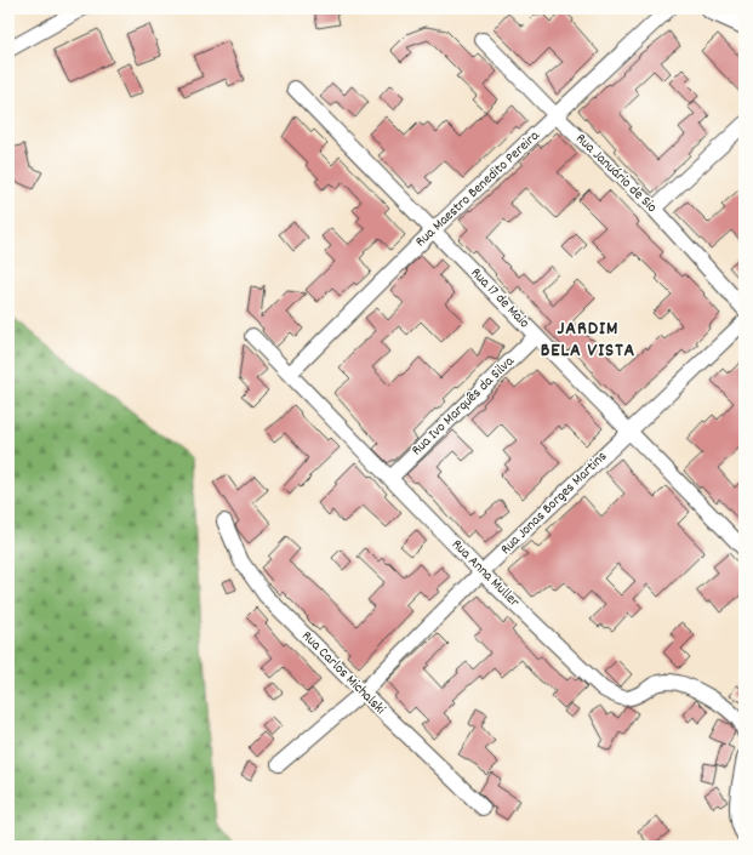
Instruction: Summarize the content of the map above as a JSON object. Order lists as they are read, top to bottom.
{
  "streets": {
    "street": [
      "Rua Januário de Sio",
      "Rua Maestro Benedito Pereira",
      "Rua 17 de Maio",
      "Rua Ivo Marquês da Silva",
      "Rua Jonas Borges Martins",
      "Rua Anna Muller",
      "Rua Carlos Michalski"
    ]
  },
  "crossings": [
    ["Rua Januário de Sio", "Rua Maestro Benedito Pereira"],
    ["Rua Maestro Benedito Pereira", "Rua 17 de Maio"],
    ["Rua Maestro Benedito Pereira", "Rua Anna Muller"],
    ["Rua 17 de Maio", "Rua Ivo Marquês da Silva"],
    ["Rua 17 de Maio", "Rua Jonas Borges Martins"],
    ["Rua Ivo Marquês da Silva", "Rua Anna Muller"],
    ["Rua Jonas Borges Martins", "Rua Anna Muller"],
    ["Rua Jonas Borges Martins", "Rua Carlos Michalski"]
  ],
  "districts": ["JARDIM BELA VISTA"]
}
